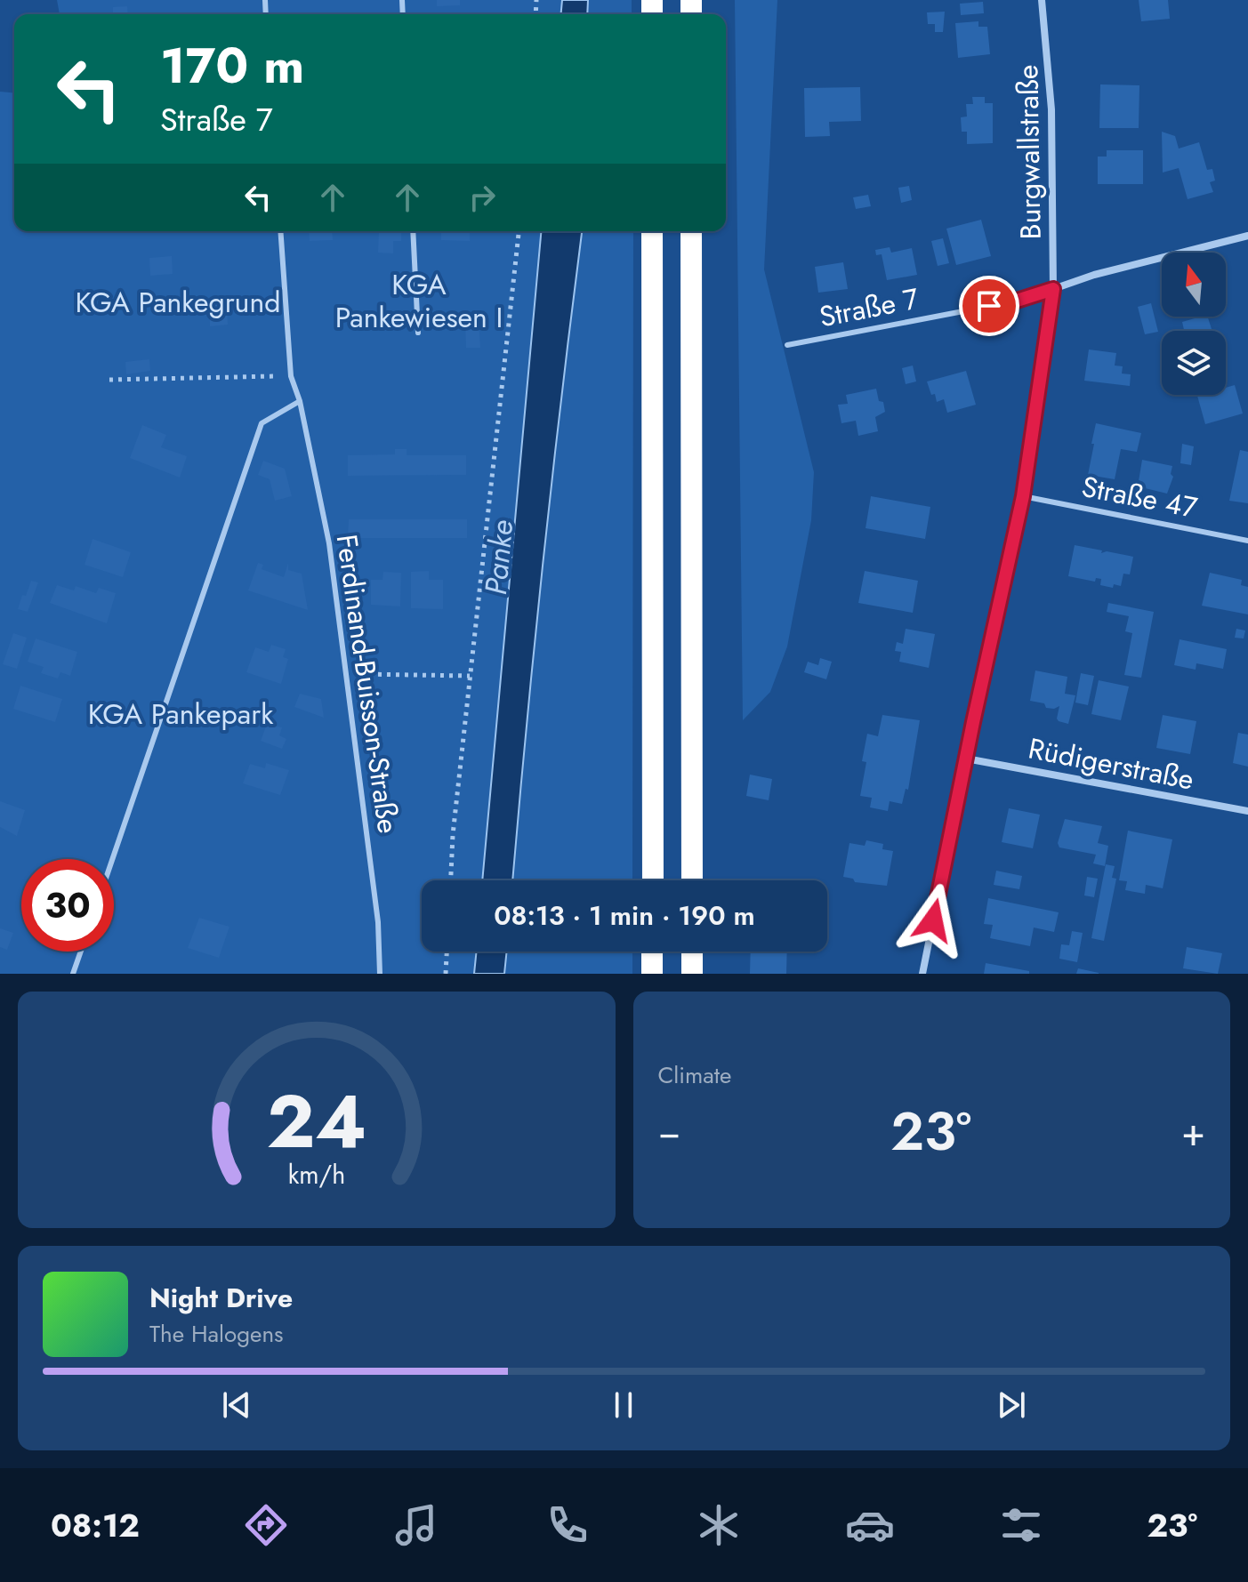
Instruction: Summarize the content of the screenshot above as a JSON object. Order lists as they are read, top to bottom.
{
  "streets": {
    "street": ["Burgwallstraße", "Straße 7", "Rüdigerstraße"],
    "lane": ["Straße 47", "Ferdinand-Buisson-Straße"]
  },
  "crossings": [
    ["Burgwallstraße", "Straße 7"],
    ["Burgwallstraße", "Straße 47"],
    ["Burgwallstraße", "Rüdigerstraße"]
  ],
  "water": ["Panke"],
  "parks": ["KGA Pankewiesen I", "KGA Pankegrund", "KGA Pankepark"],
  "north": "top",
  "page": {
    "turn": ["170 m", "Straße 7"],
    "limit": "30",
    "trip": "08:13 · 1 min · 190 m",
    "tile": "Climate",
    "heat": ["−", "23°", "+"],
    "song": ["Night Drive", "The Halogens"],
    "tabs": ["08:12", "23°"],
    "gauge": ["24", "km/h"]
  }
}
